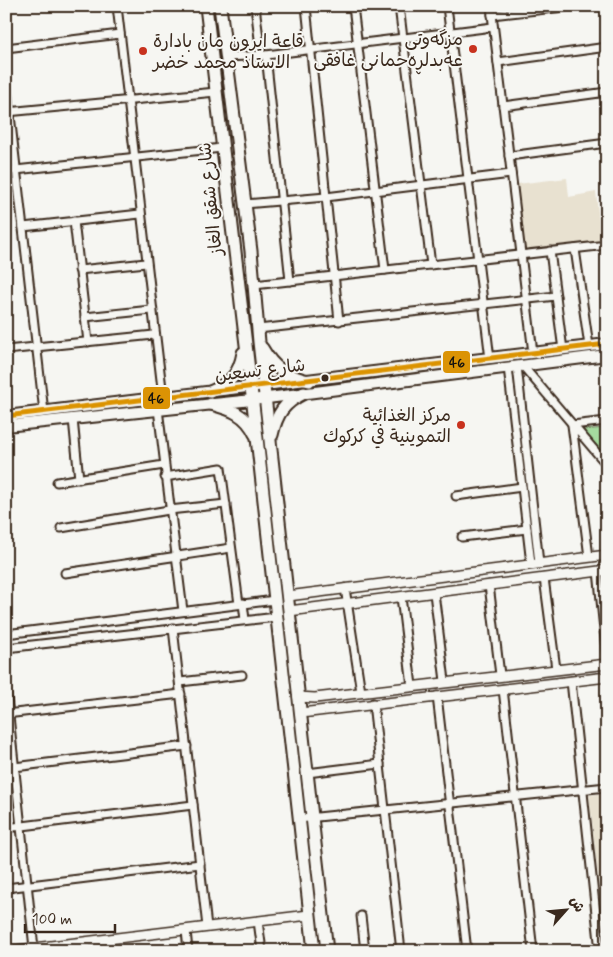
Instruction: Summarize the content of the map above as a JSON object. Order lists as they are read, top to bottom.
{
  "streets": {
    "main road": ["شارع شقق الغاز", "شارع تسعين"]
  },
  "crossings": [
    ["شارع شقق الغاز", "شارع تسعين"]
  ],
  "places": ["مزگەوتی عەبدلڕەحمانی غافقی", "قاعة ايرون مان بادارة الاستاذ محمد خضر", "مركز الغذائية التموينية في كركوك"],
  "lines": ["transit line 46"],
  "scale_bar": "100 m",
  "north": "top right"
}
